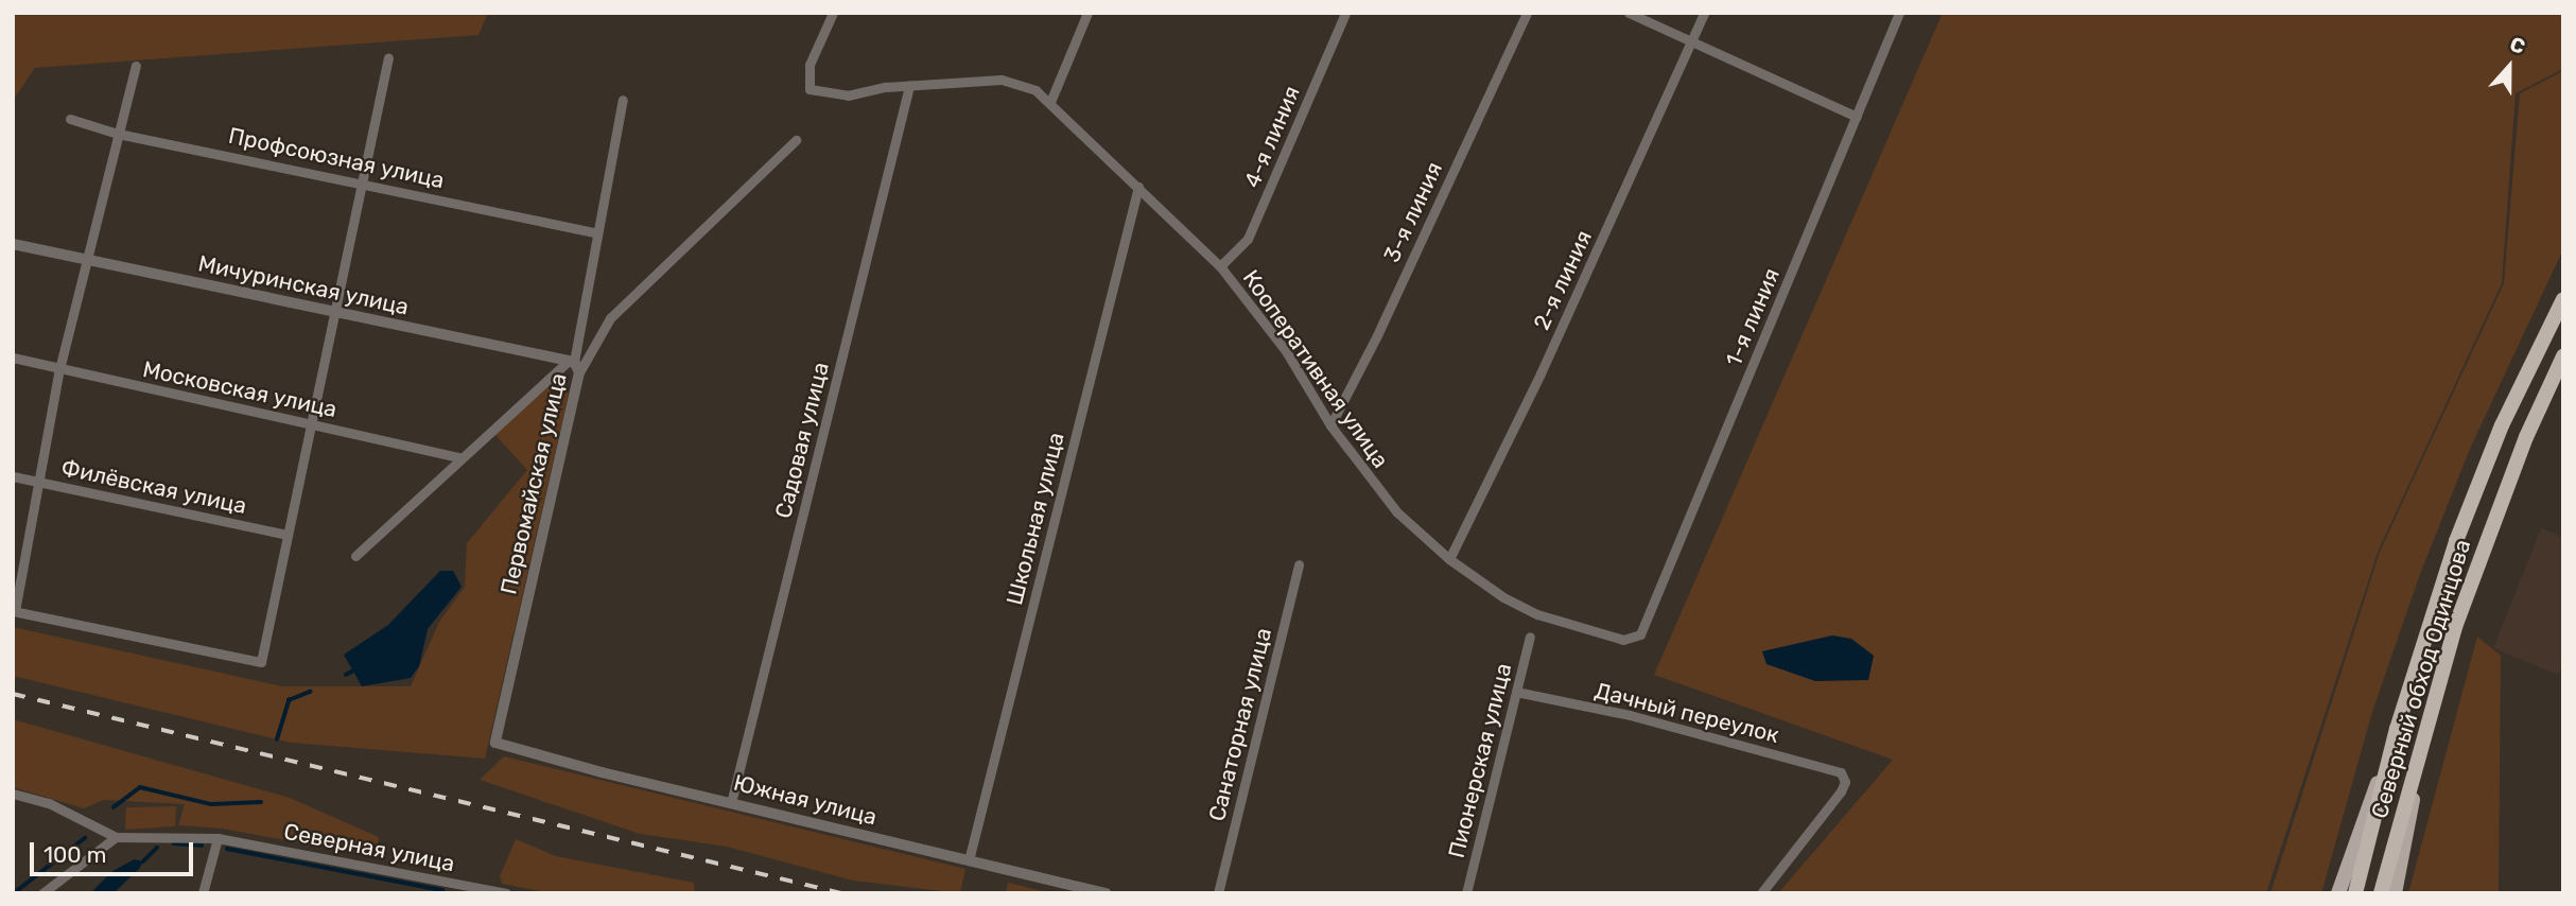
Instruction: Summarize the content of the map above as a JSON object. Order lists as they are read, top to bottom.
{
  "streets": {
    "highway": ["Северный обход Одинцова"],
    "street": [
      "4-я линия",
      "Профсоюзная улица",
      "3-я линия",
      "2-я линия",
      "Мичуринская улица",
      "1-я линия",
      "Кооперативная улица",
      "Московская улица",
      "Садовая улица",
      "Первомайская улица",
      "Филёвская улица",
      "Школьная улица",
      "Дачный переулок",
      "Санаторная улица",
      "Пионерская улица",
      "Южная улица",
      "Северная улица"
    ]
  },
  "crossings": [
    ["4-я линия", "Кооперативная улица"],
    ["3-я линия", "Кооперативная улица"],
    ["2-я линия", "Кооперативная улица"],
    ["Мичуринская улица", "Первомайская улица"],
    ["1-я линия", "Кооперативная улица"],
    ["Кооперативная улица", "Садовая улица"],
    ["Кооперативная улица", "Школьная улица"],
    ["Садовая улица", "Южная улица"],
    ["Первомайская улица", "Южная улица"],
    ["Школьная улица", "Южная улица"],
    ["Дачный переулок", "Пионерская улица"]
  ],
  "scale_bar": "100 m",
  "north": "top"
}
